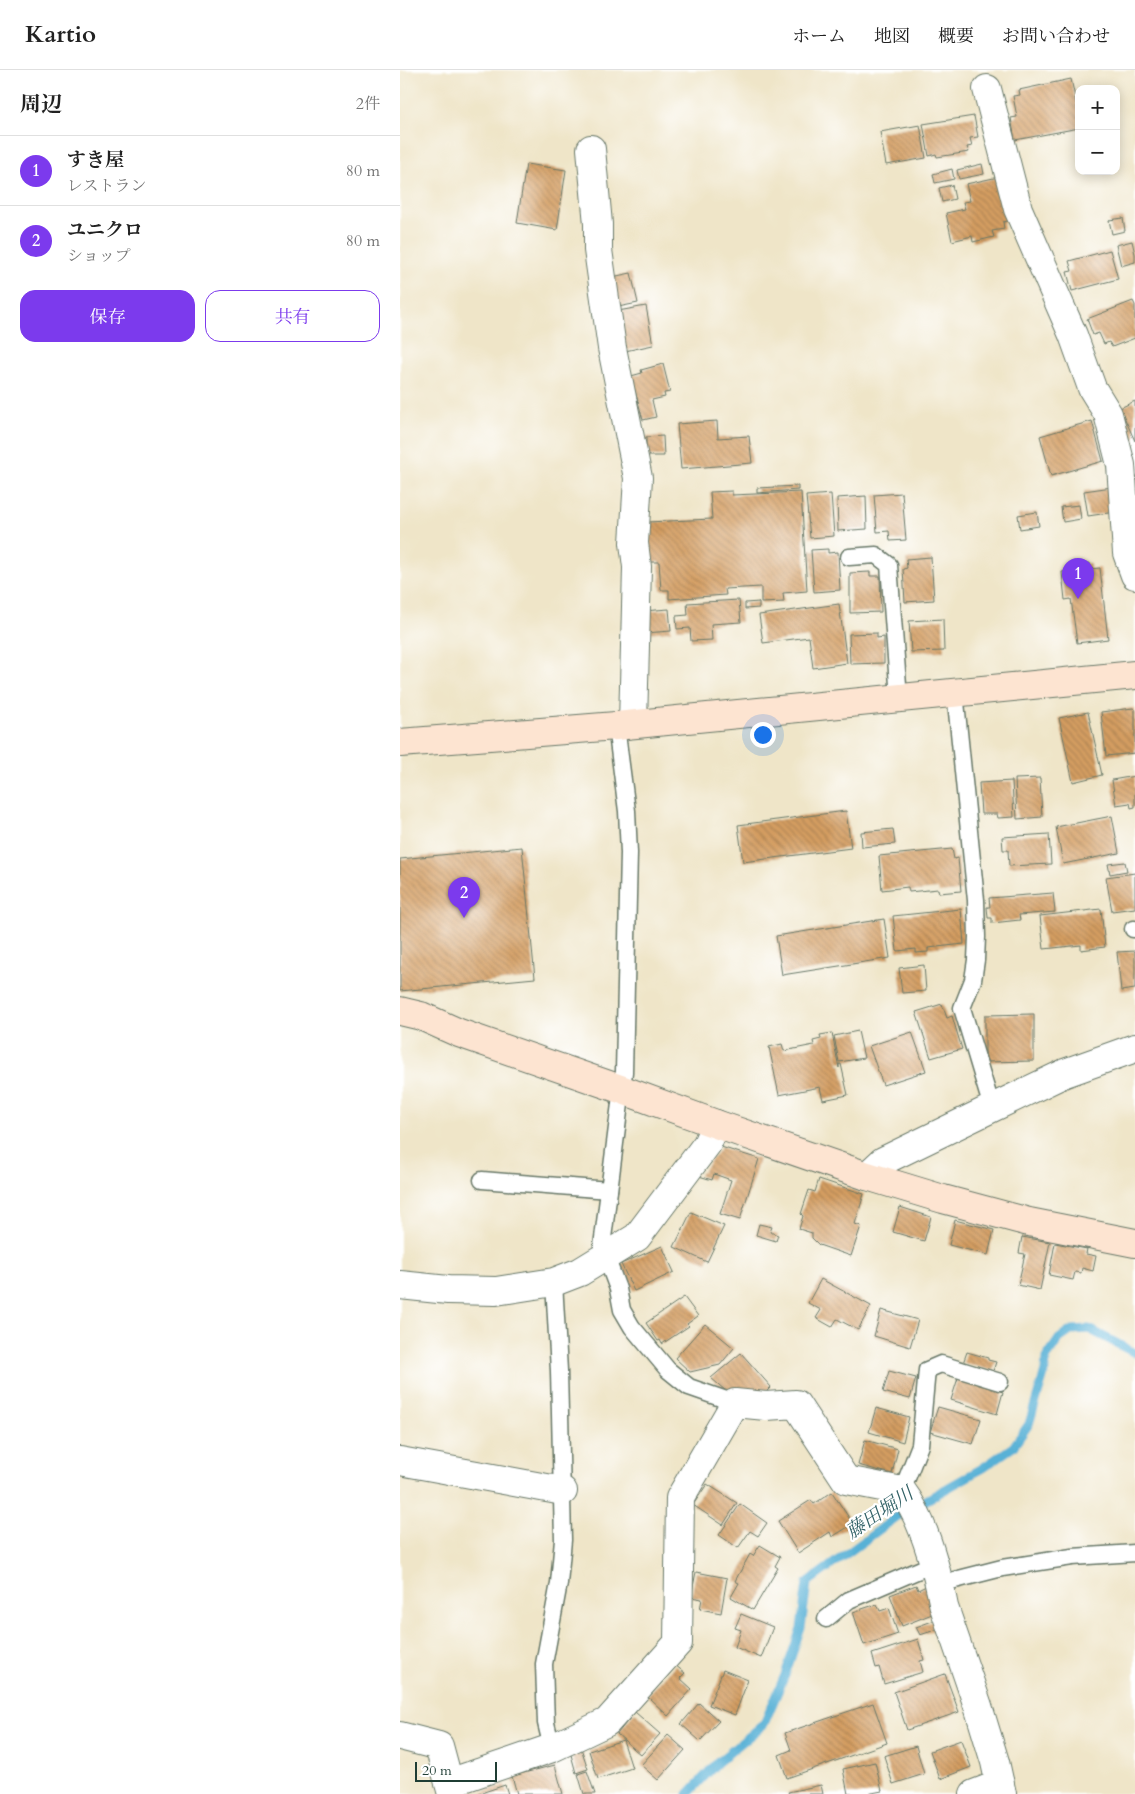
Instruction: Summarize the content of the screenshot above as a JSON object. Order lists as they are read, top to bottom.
{
  "water": ["藤田堀川"],
  "scale_bar": "20 m",
  "page": {
    "header": "Kartio",
    "nav": [
      "ホーム",
      "地図",
      "概要",
      "お問い合わせ"
    ],
    "heading": ["周辺", "2件"],
    "map_buttons": ["+", "−"],
    "list": [
      {
        "mark": "1",
        "name": "すき屋",
        "note": "レストラン",
        "value": "80 m"
      },
      {
        "mark": "2",
        "name": "ユニクロ",
        "note": "ショップ",
        "value": "80 m"
      }
    ],
    "buttons": ["保存", "共有"],
    "pins": ["1", "2"],
    "scale": "20 m"
  }
}
